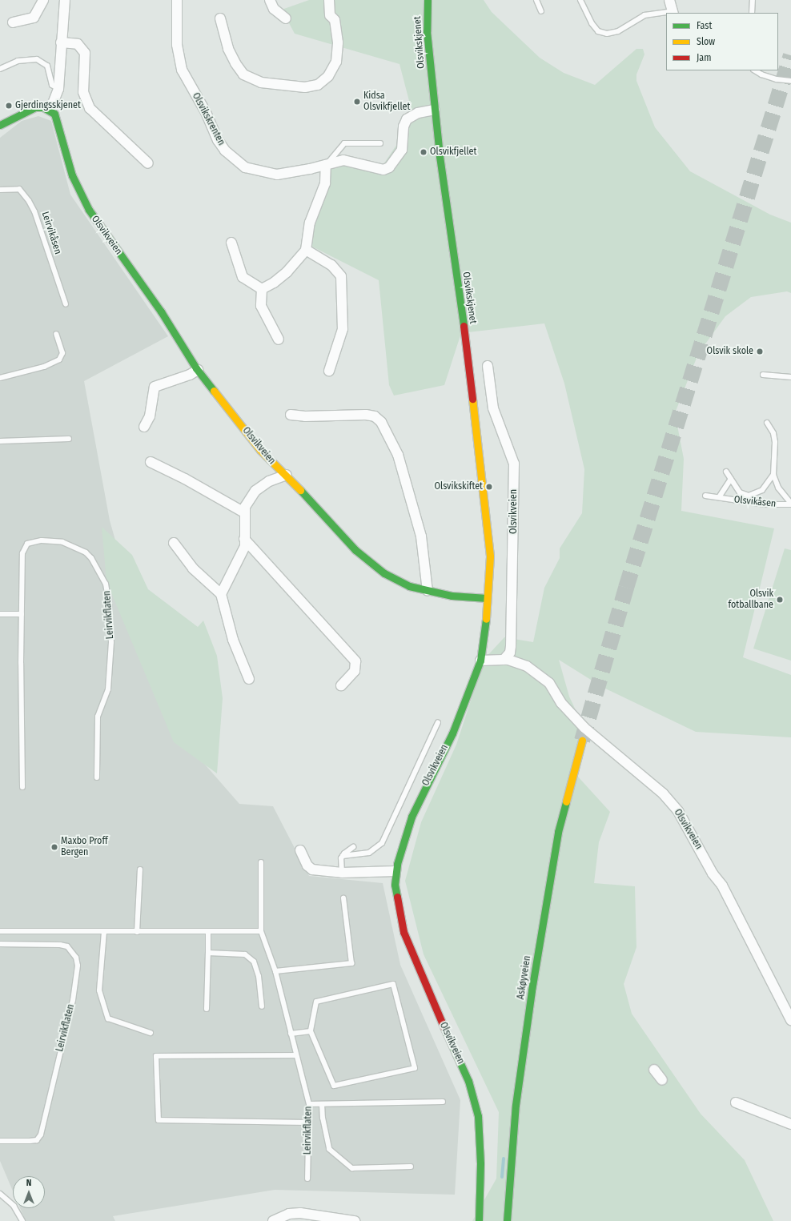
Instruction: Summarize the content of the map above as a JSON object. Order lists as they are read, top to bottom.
{
  "streets": {
    "main road": ["Olsvikskjenet", "Olsvikveien", "Askøyveien"],
    "street": ["Olsvikskrenten"],
    "lane": ["Leirvikåsen", "Olsvikåsen", "Leirvikflaten"]
  },
  "crossings": [
    ["Olsvikskjenet", "Olsvikskrenten"],
    ["Olsvikskjenet", "Olsvikveien"]
  ],
  "places": [
    "Kidsa Olsvikfjellet",
    "Gjerdingsskjenet",
    "Olsvikfjellet",
    "Olsvik skole",
    "Olsvikskiftet",
    "Olsvik fotballbane",
    "Maxbo Proff Bergen"
  ],
  "legend": ["Fast", "Slow", "Jam"],
  "north": "top"
}
